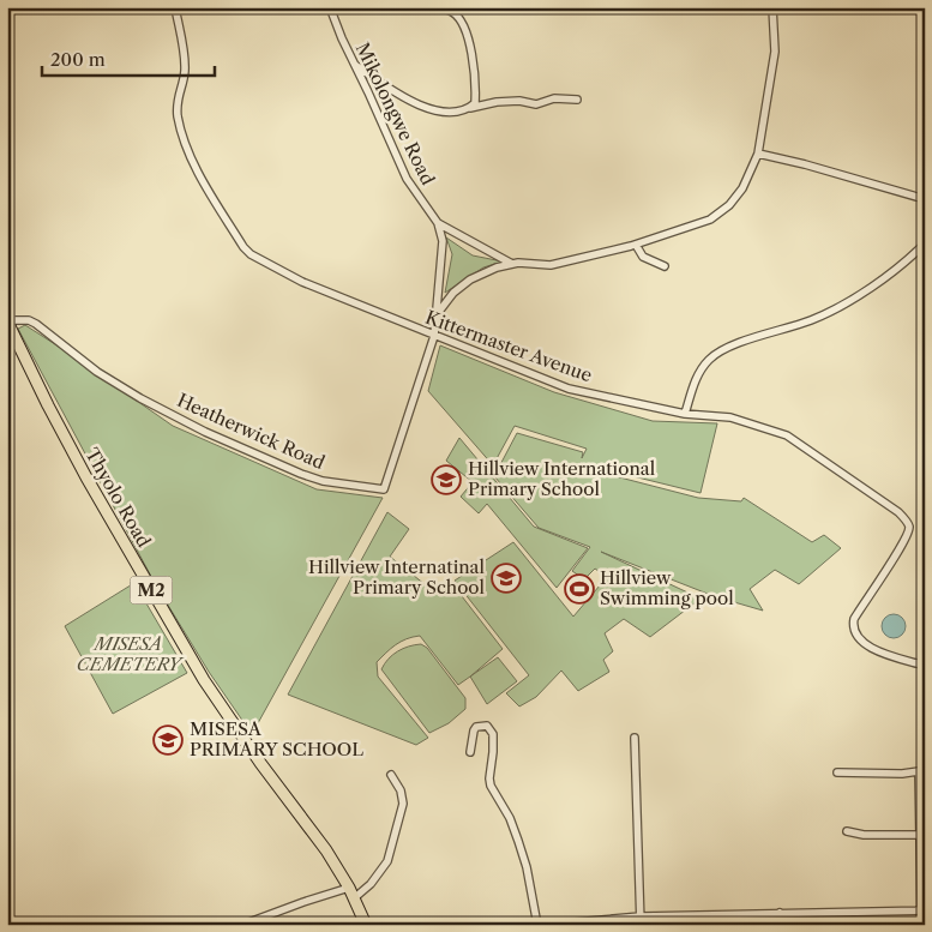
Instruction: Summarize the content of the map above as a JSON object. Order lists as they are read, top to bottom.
{
  "streets": {
    "highway": ["Thyolo Road", "M2"],
    "street": ["Mikolongwe Road", "Kittermaster Avenue", "Heatherwick Road"]
  },
  "crossings": [
    ["Mikolongwe Road", "Kittermaster Avenue"],
    ["Mikolongwe Road", "Heatherwick Road"],
    ["Kittermaster Avenue", "Heatherwick Road"],
    ["Heatherwick Road", "Thyolo Road"]
  ],
  "parks": ["MISESA CEMETERY"],
  "places": {
    "school or university": ["Hillview International Primary School", "Hillview Internatinal Primary School", "MISESA PRIMARY SCHOOL"],
    "sports": ["Hillview Swimming pool"]
  },
  "scale_bar": "200 m"
}
